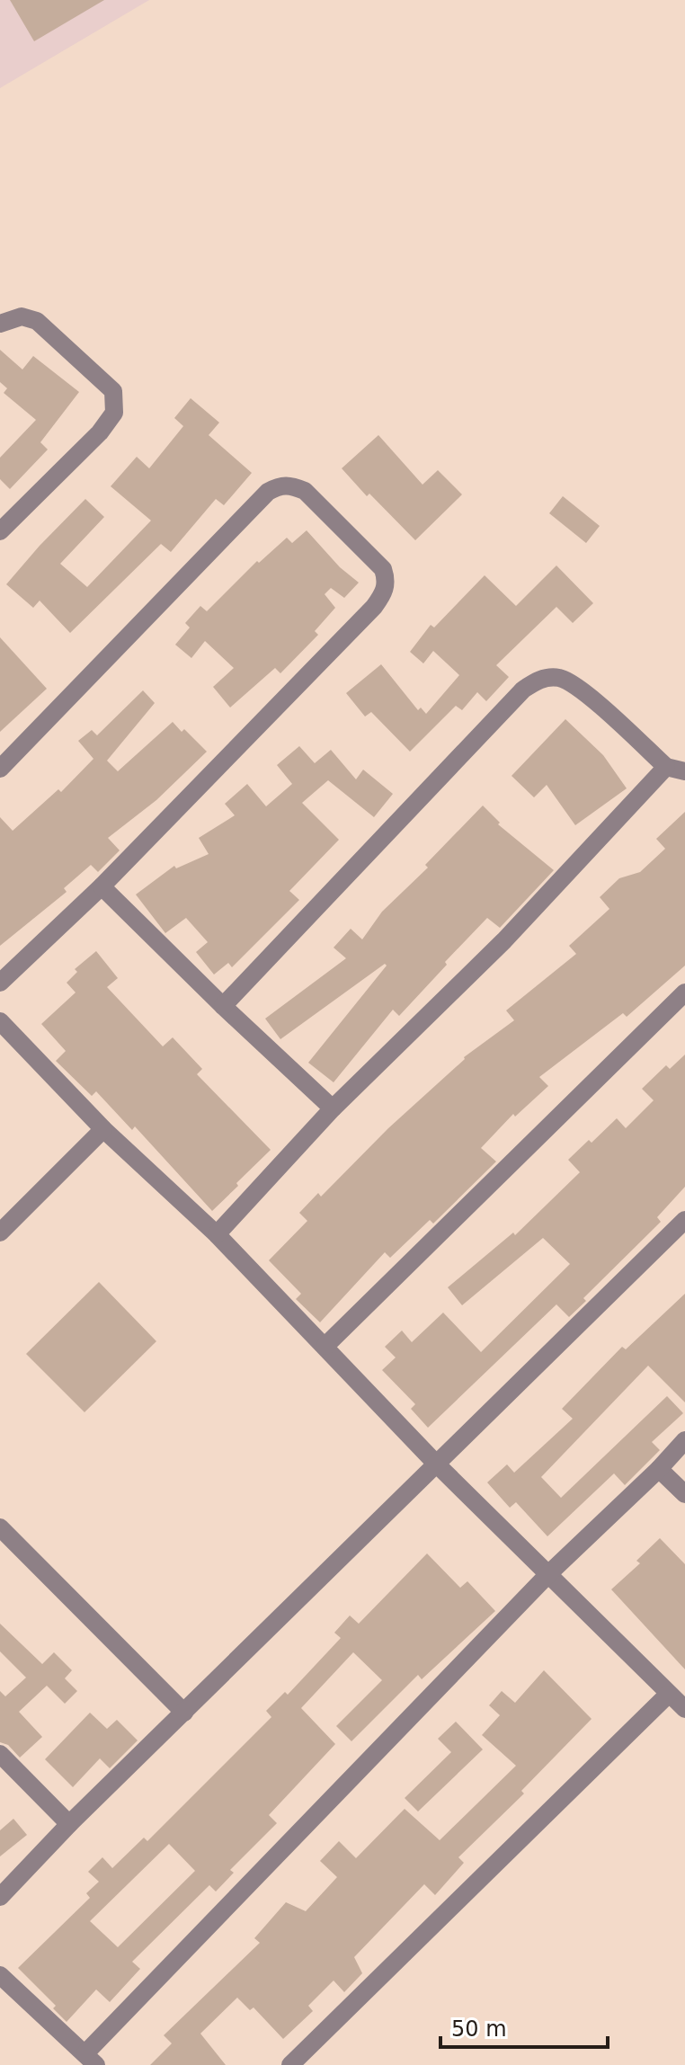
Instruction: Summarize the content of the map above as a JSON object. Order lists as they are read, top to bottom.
{
  "scale_bar": "50 m"
}
